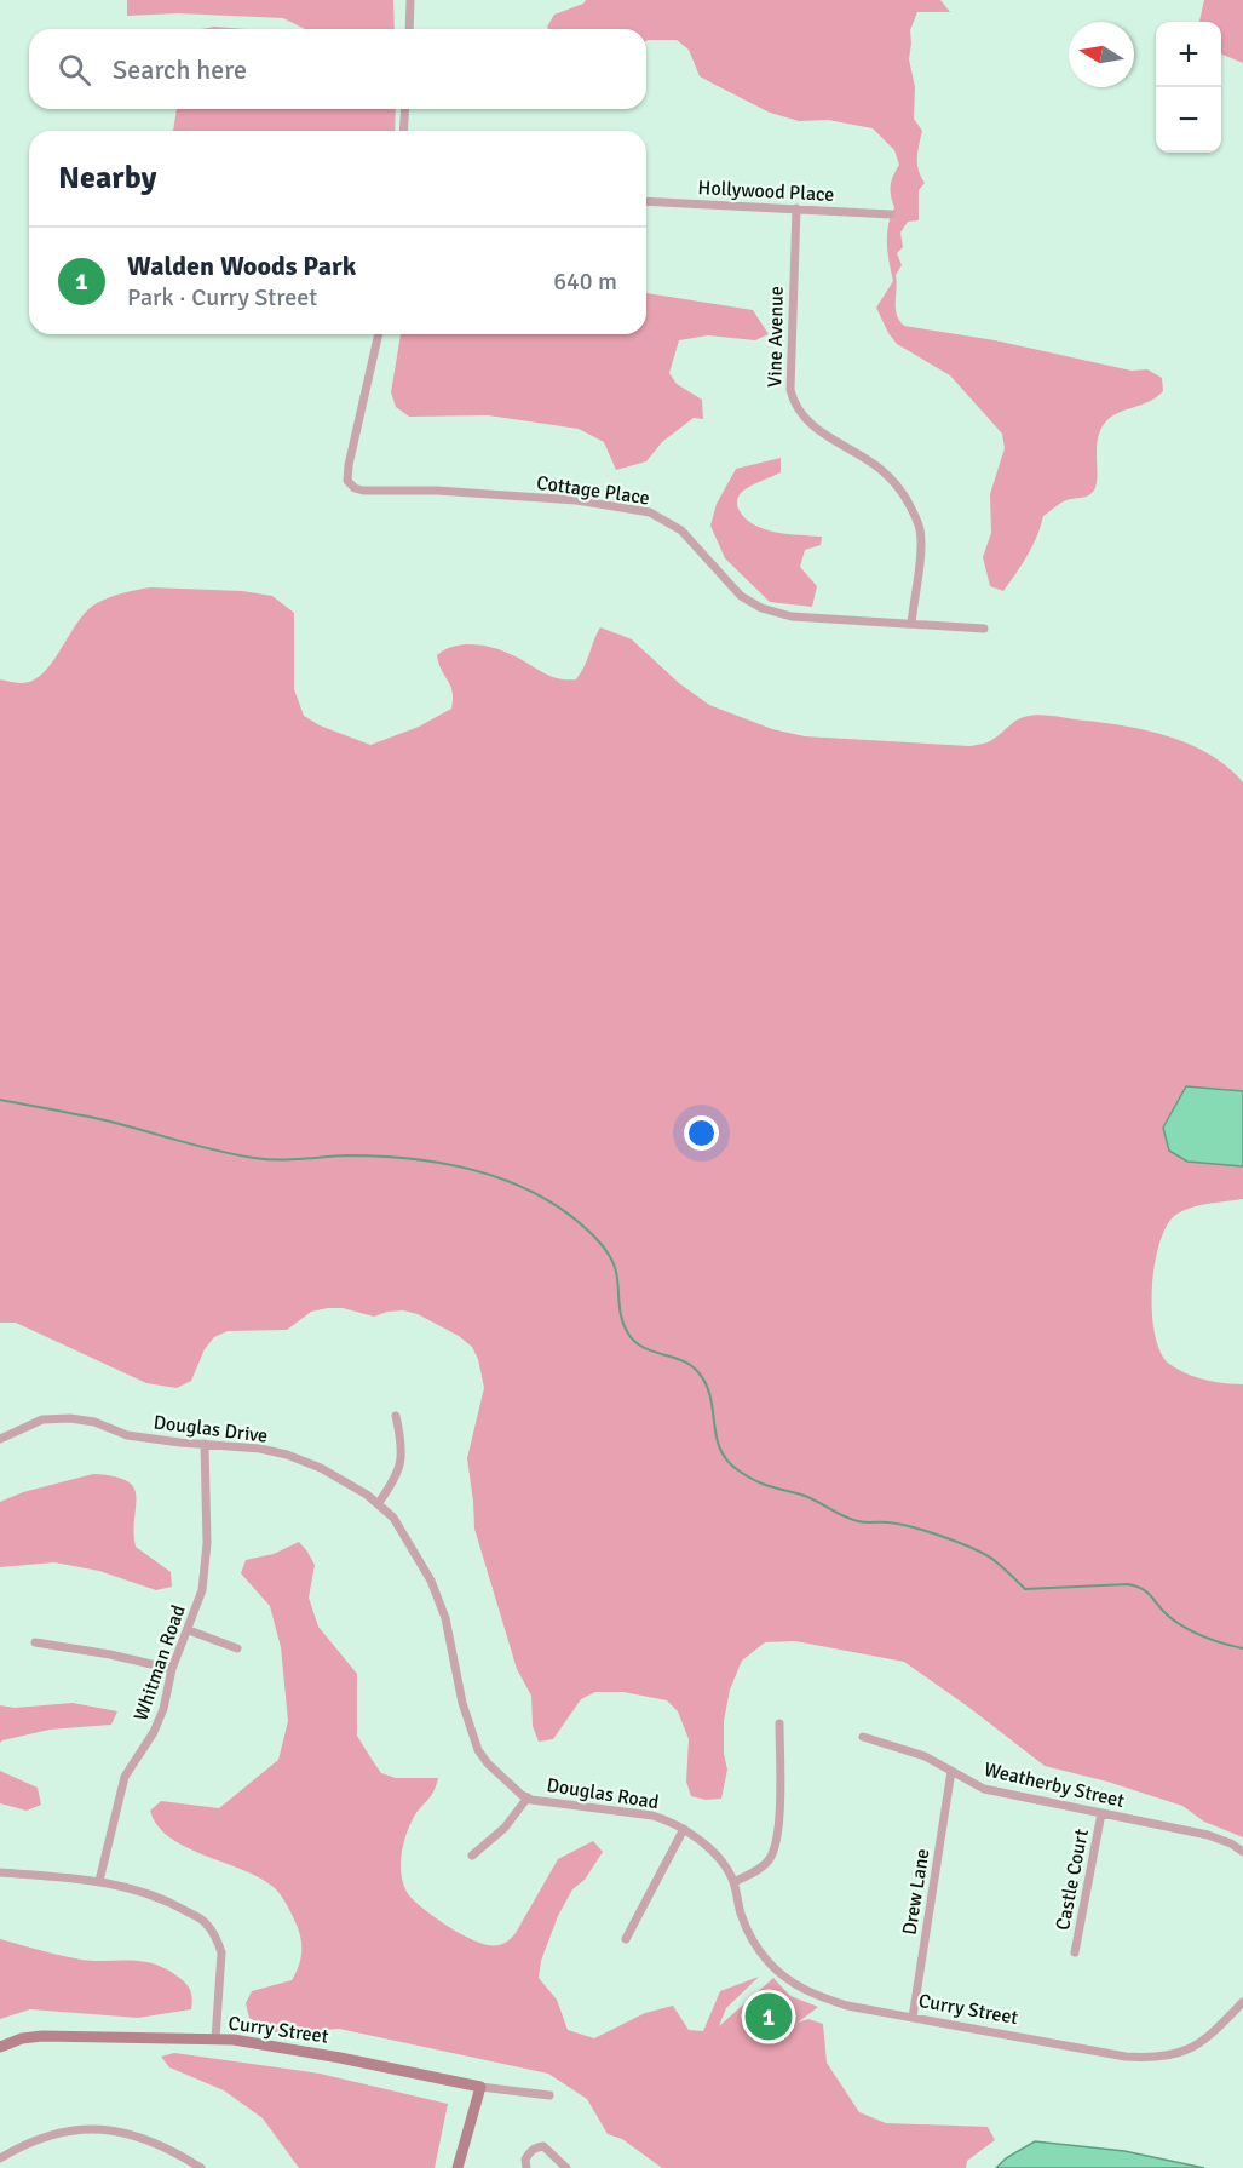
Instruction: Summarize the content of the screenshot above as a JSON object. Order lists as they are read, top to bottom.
{
  "streets": {
    "street": [
      "Hollywood Place",
      "Vine Avenue",
      "Cottage Place",
      "Douglas Drive",
      "Whitman Road",
      "Weatherby Street",
      "Douglas Road",
      "Castle Court",
      "Drew Lane",
      "Curry Street"
    ]
  },
  "crossings": [
    ["Hollywood Place", "Vine Avenue"],
    ["Vine Avenue", "Cottage Place"],
    ["Douglas Drive", "Whitman Road"],
    ["Douglas Drive", "Douglas Road"],
    ["Weatherby Street", "Castle Court"],
    ["Weatherby Street", "Drew Lane"],
    ["Douglas Road", "Curry Street"],
    ["Drew Lane", "Curry Street"]
  ],
  "north": "left",
  "page": {
    "map_buttons": ["+", "−"],
    "search": "Search here",
    "heading": "Nearby",
    "list": [
      {
        "mark": "1",
        "name": "Walden Woods Park",
        "note": "Park · Curry Street",
        "value": "640 m"
      }
    ],
    "pins": "1"
  }
}
